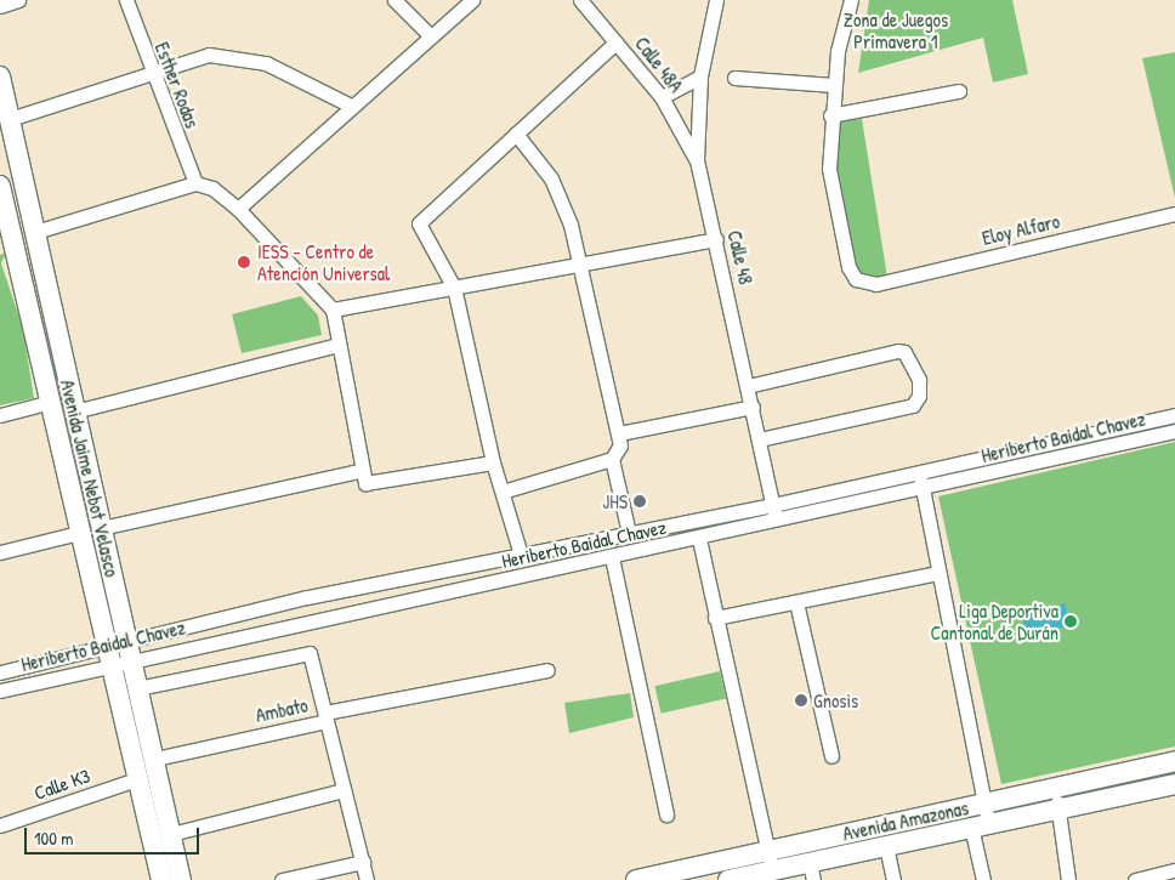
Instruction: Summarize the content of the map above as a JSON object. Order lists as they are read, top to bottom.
{
  "streets": {
    "main road": ["Avenida Jaime Nebot Velasco", "Avenida Amazonas"],
    "street": [
      "Calle 48A",
      "Esther Rodas",
      "Eloy Alfaro",
      "Calle 48",
      "Heriberto Baidal Chavez",
      "Ambato",
      "Calle K3"
    ]
  },
  "crossings": [
    ["Calle 48A", "Calle 48"],
    ["Calle 48", "Heriberto Baidal Chavez"],
    ["Heriberto Baidal Chavez", "Avenida Jaime Nebot Velasco"],
    ["Avenida Jaime Nebot Velasco", "Ambato"],
    ["Avenida Jaime Nebot Velasco", "Calle K3"]
  ],
  "parks": ["Zona de Juegos Primavera 1"],
  "places": [
    "IESS - Centro de Atención Universal",
    "JHS",
    "Liga Deportiva Cantonal de Durán",
    "Gnosis"
  ],
  "scale_bar": "100 m"
}
